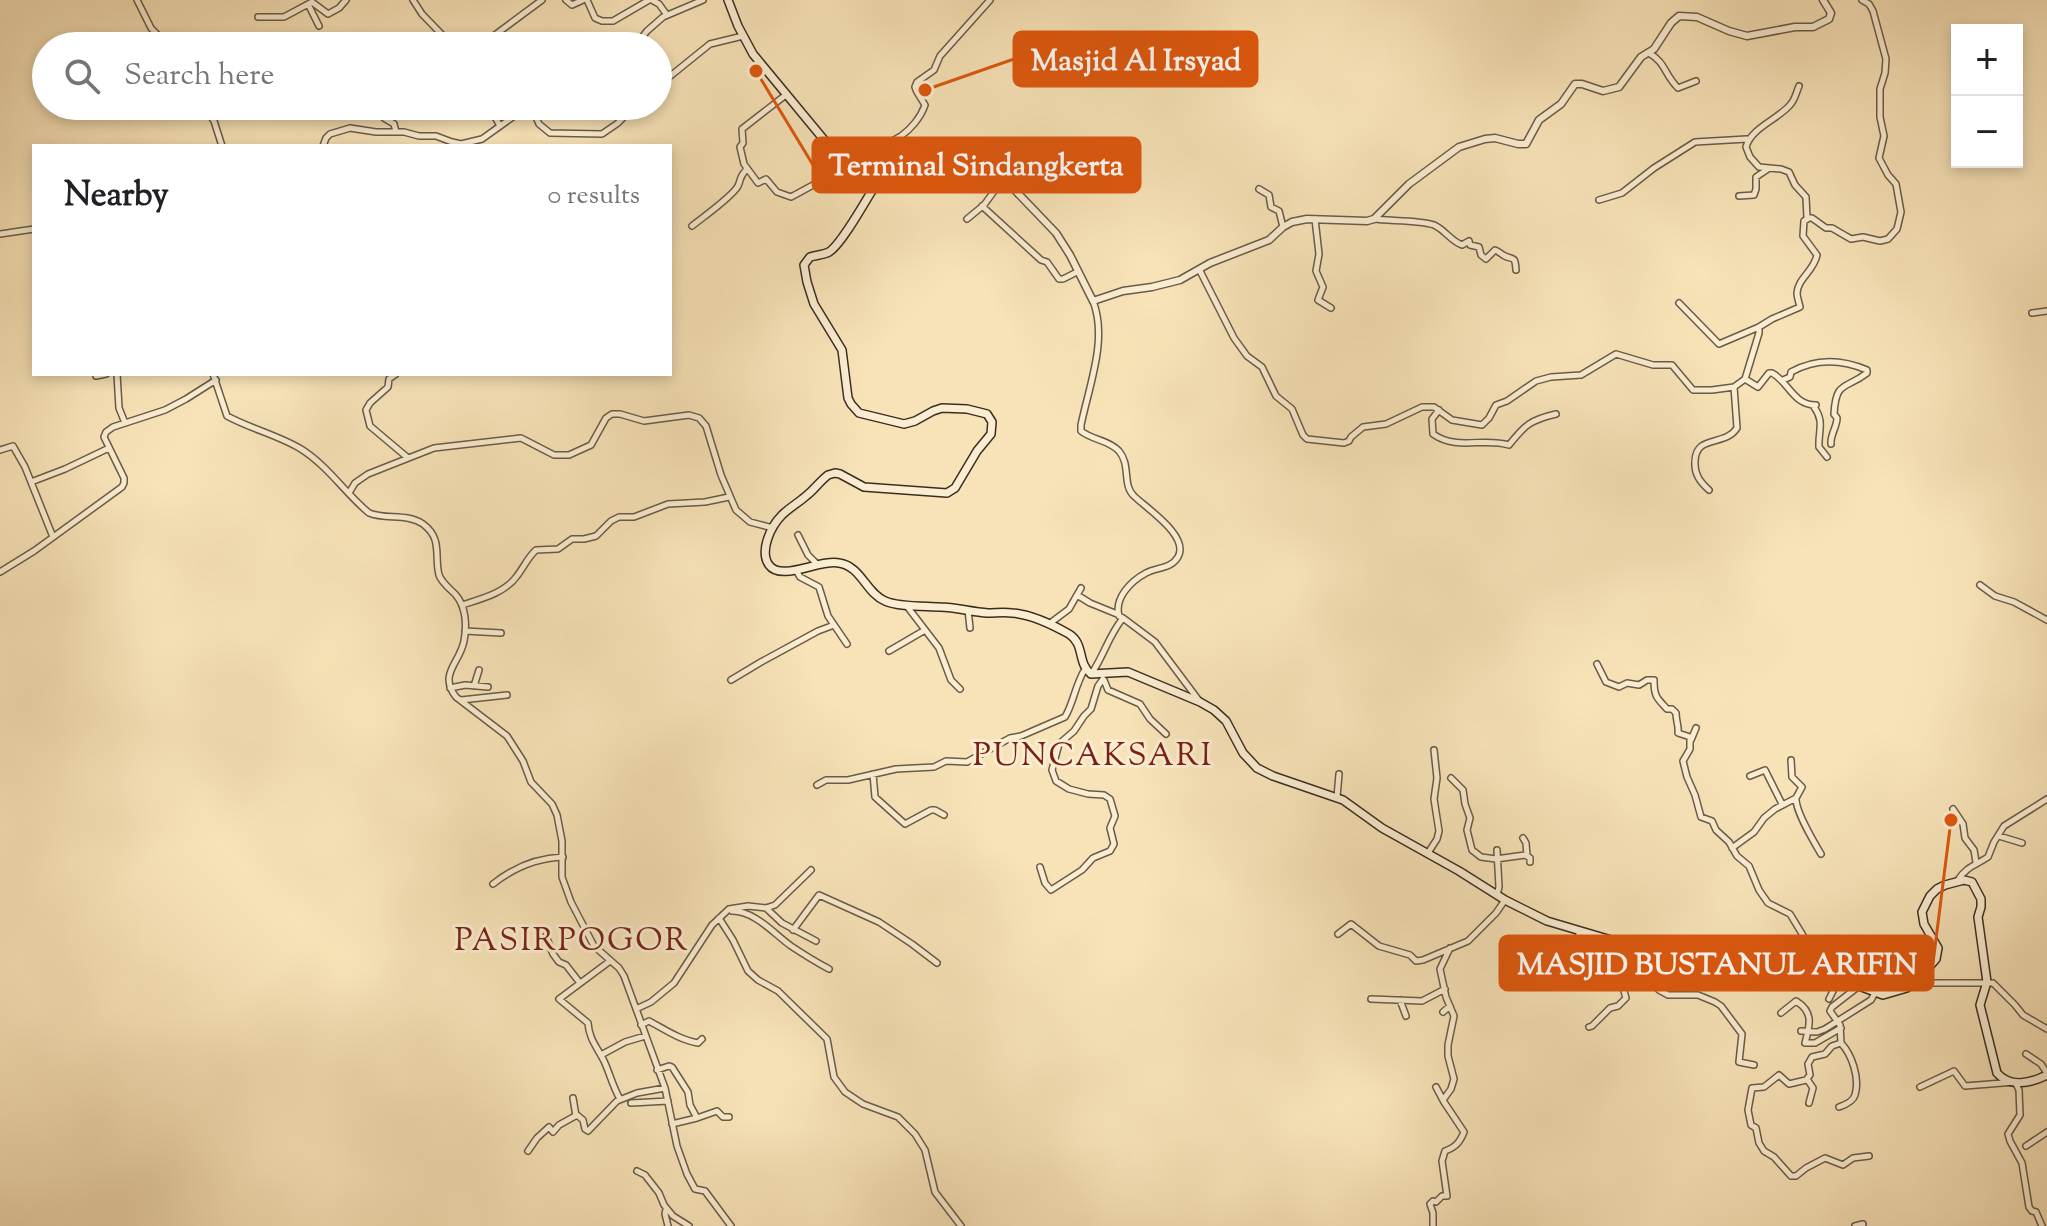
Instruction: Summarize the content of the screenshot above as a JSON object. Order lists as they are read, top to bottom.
{
  "districts": ["PUNCAKSARI", "PASIRPOGOR"],
  "places": ["Terminal Sindangkerta", "Masjid Al Irsyad", "MASJID BUSTANUL ARIFIN"],
  "page": {
    "map_buttons": ["+", "−"],
    "search": "Search here",
    "heading": ["Nearby", "0 results"]
  }
}
